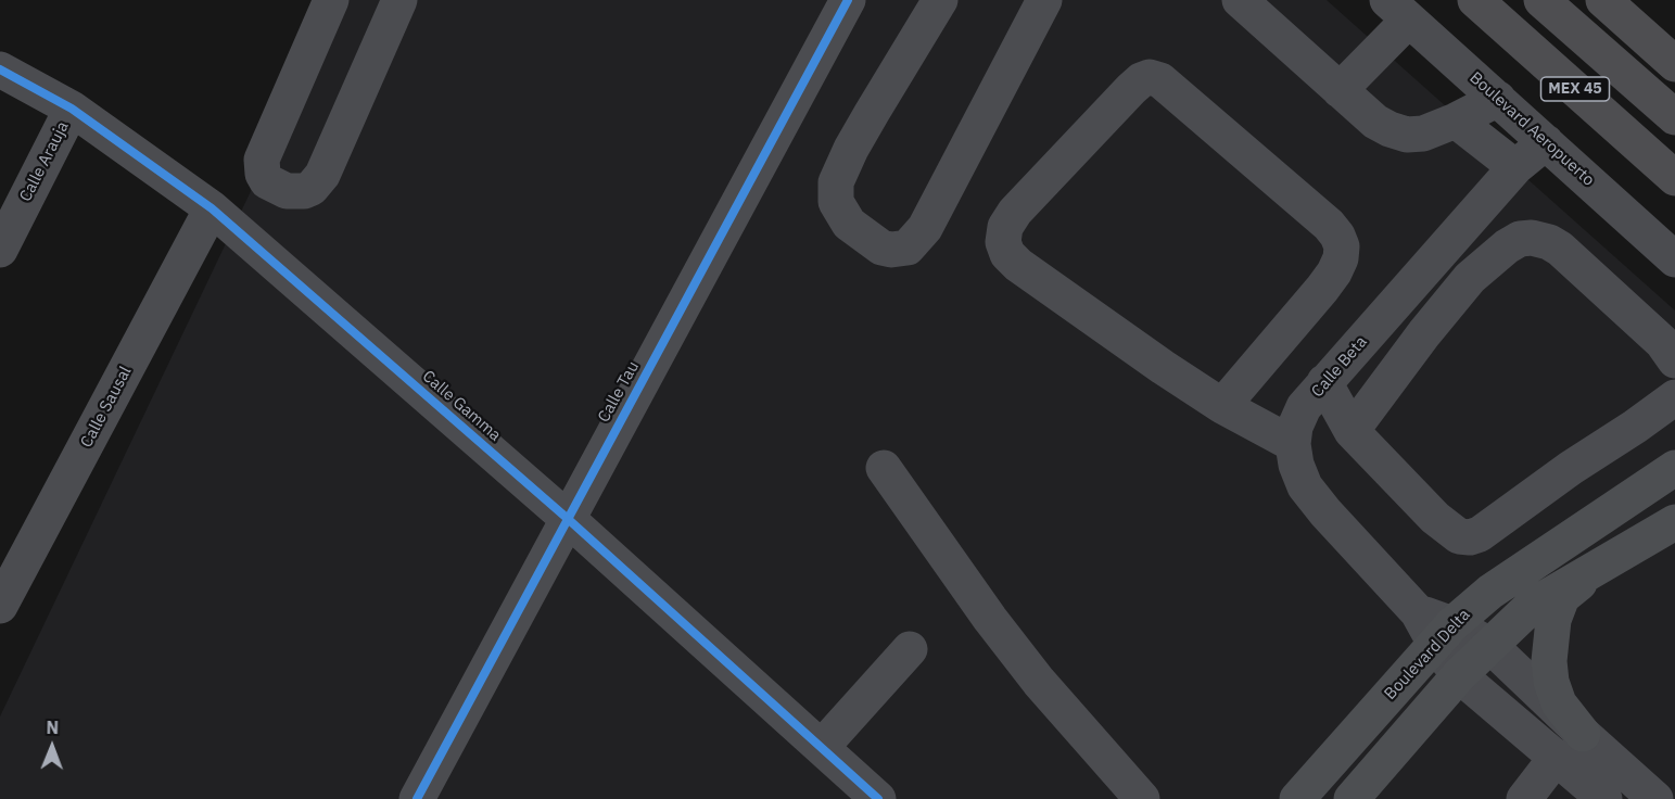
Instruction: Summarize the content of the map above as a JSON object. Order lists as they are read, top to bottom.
{
  "streets": {
    "highway": ["MEX 45"],
    "main road": ["Boulevard Delta"],
    "street": [
      "Boulevard Aeropuerto",
      "Calle Arauja",
      "Calle Beta",
      "Calle Tau",
      "Calle Gamma",
      "Calle Sausal"
    ]
  },
  "crossings": [
    ["Boulevard Aeropuerto", "Calle Beta"],
    ["Calle Arauja", "Calle Gamma"],
    ["Calle Beta", "Boulevard Delta"],
    ["Calle Tau", "Calle Gamma"],
    ["Calle Gamma", "Calle Sausal"]
  ],
  "north": "top"
}
